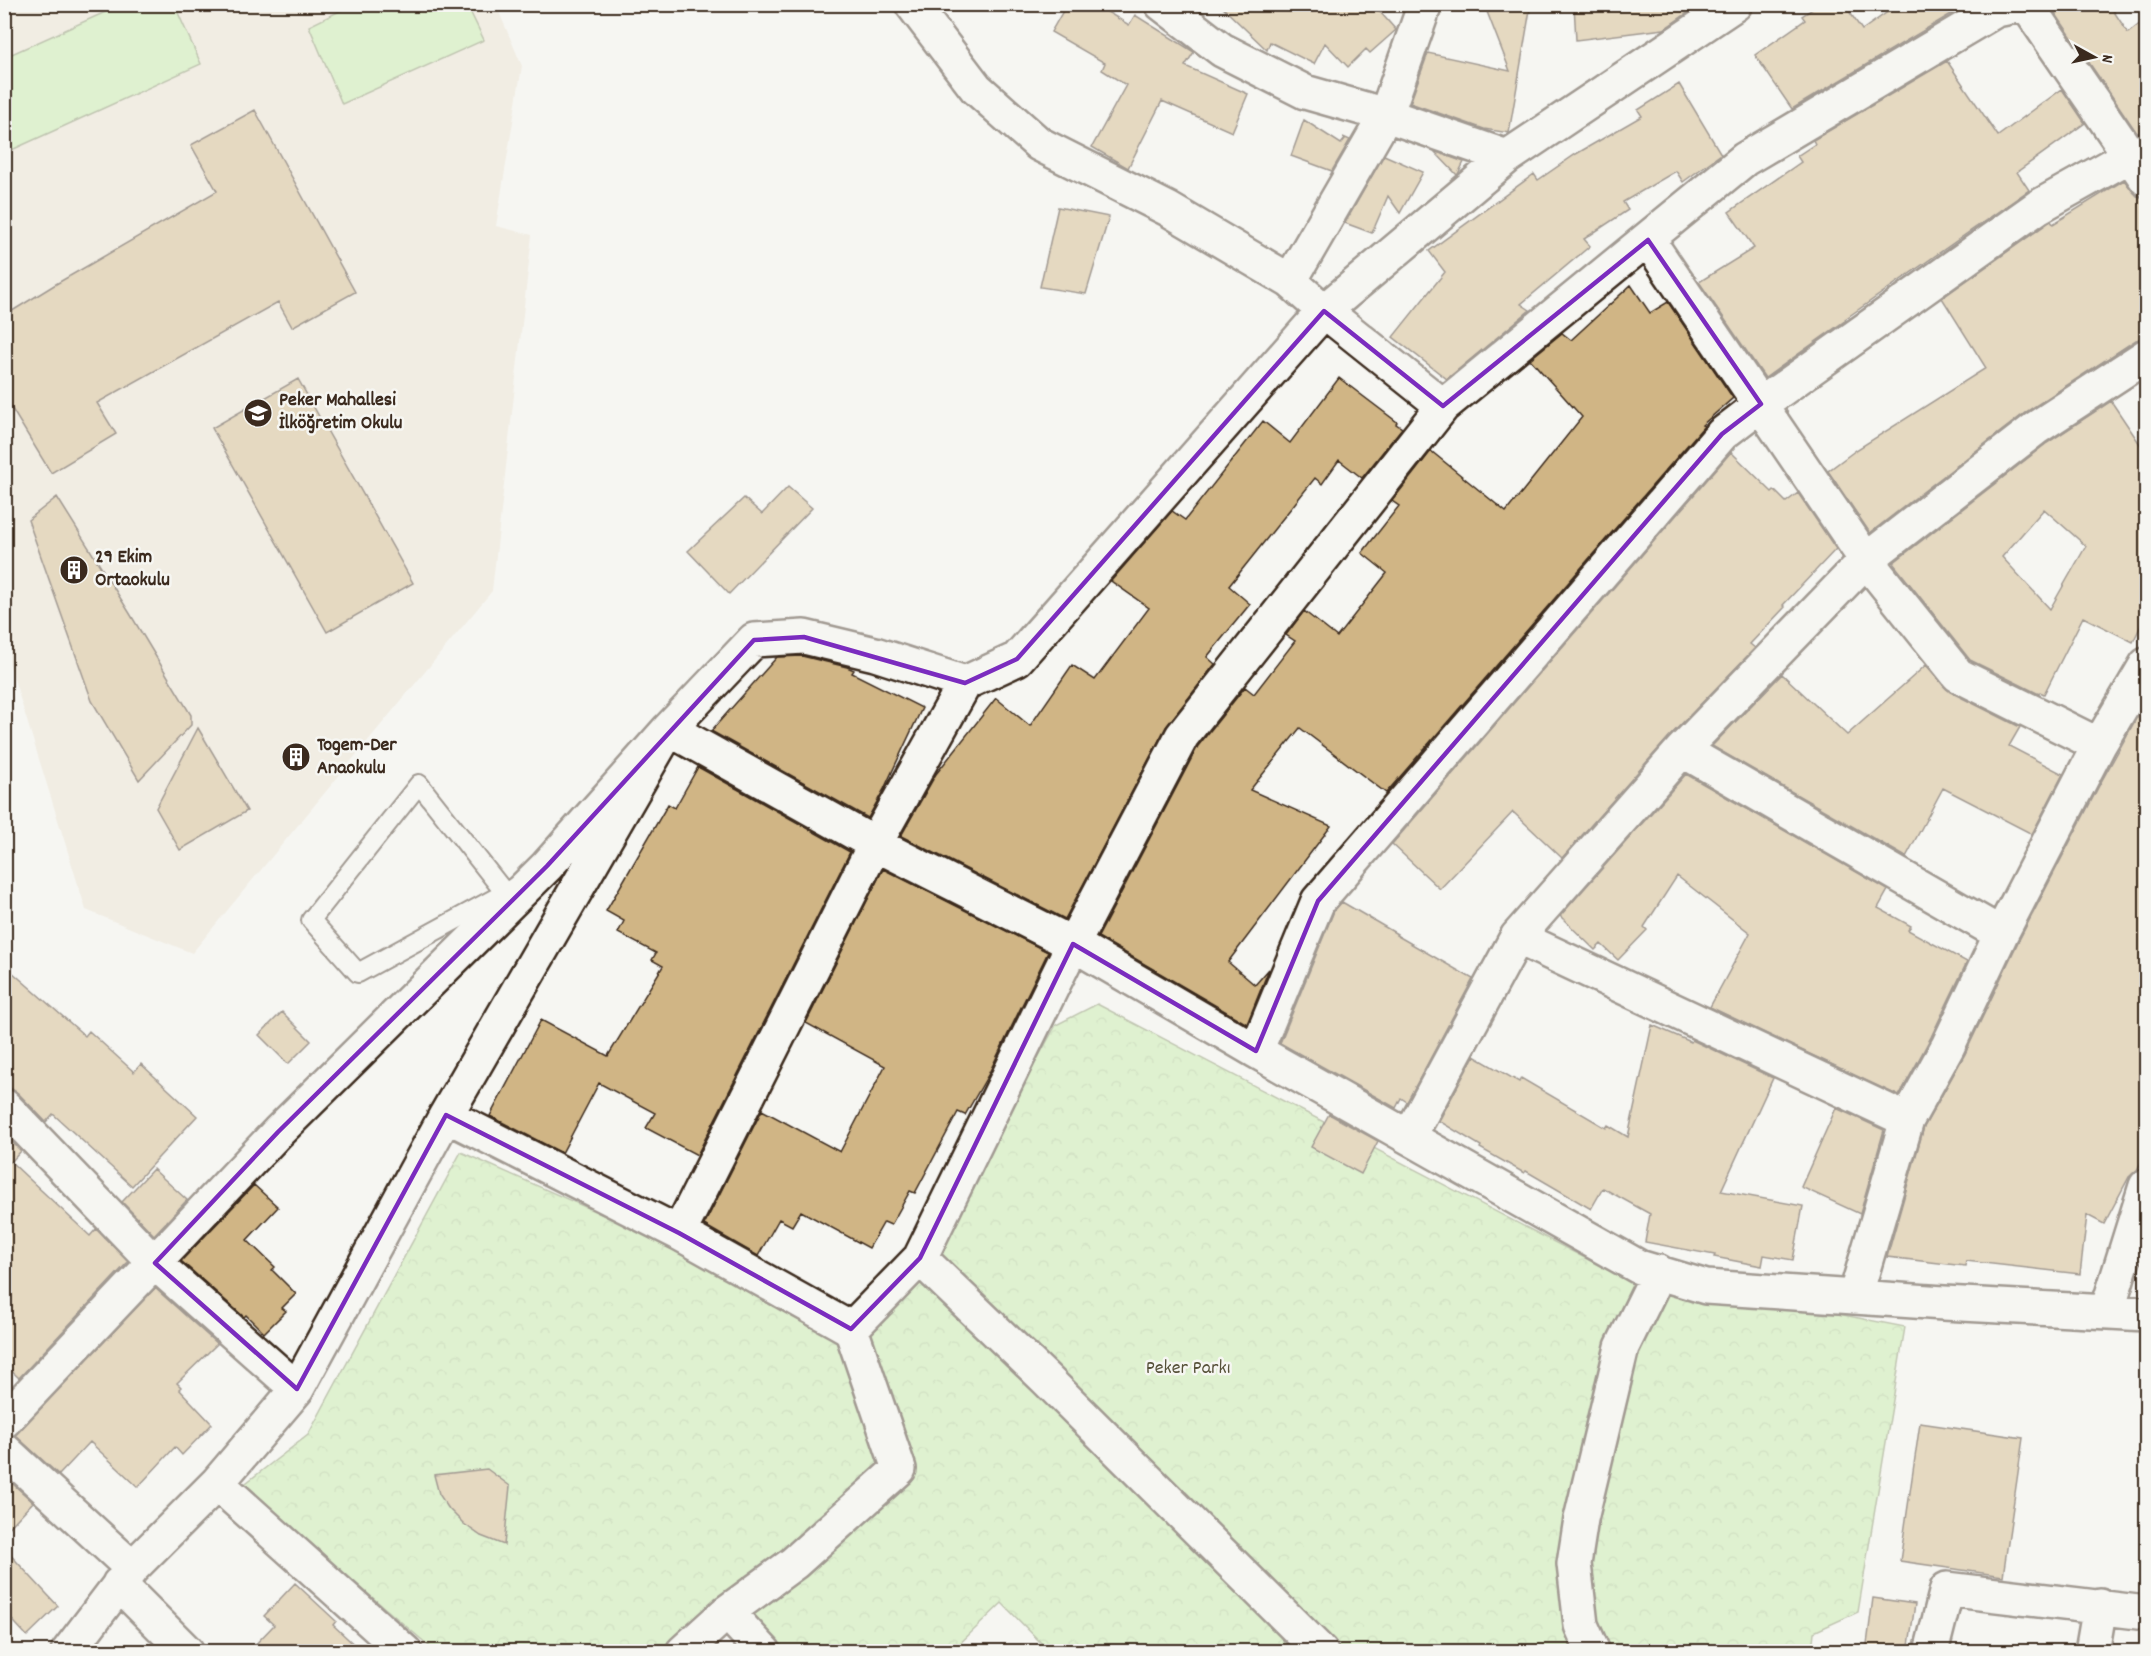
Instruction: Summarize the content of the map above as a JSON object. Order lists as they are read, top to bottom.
{
  "parks": ["Peker Parkı"],
  "places": {
    "school or university": ["Peker Mahallesi İlköğretim Okulu"],
    "building": ["29 Ekim Ortaokulu", "Togem-Der Anaokulu"]
  },
  "north": "right"
}
